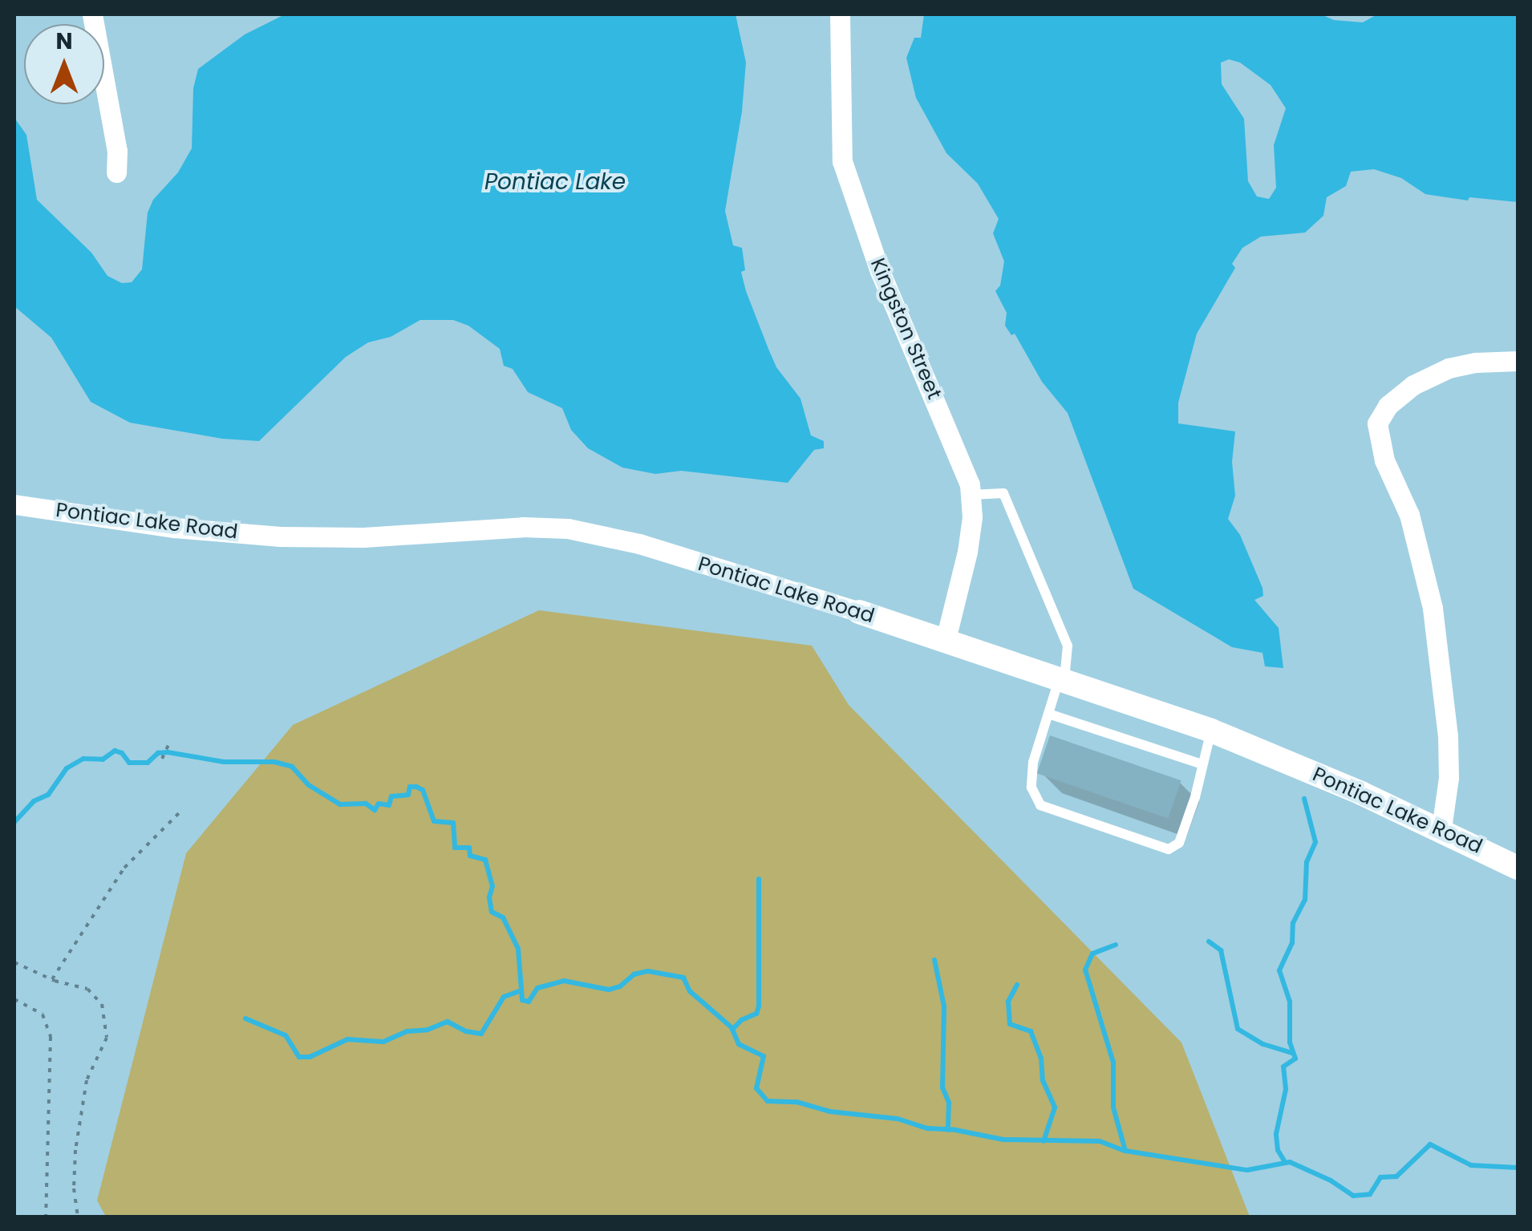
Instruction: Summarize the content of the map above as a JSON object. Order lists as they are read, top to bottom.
{
  "streets": {
    "street": ["Kingston Street", "Pontiac Lake Road"]
  },
  "crossings": [
    ["Kingston Street", "Pontiac Lake Road"]
  ],
  "water": ["Pontiac Lake"],
  "north": "top"
}
